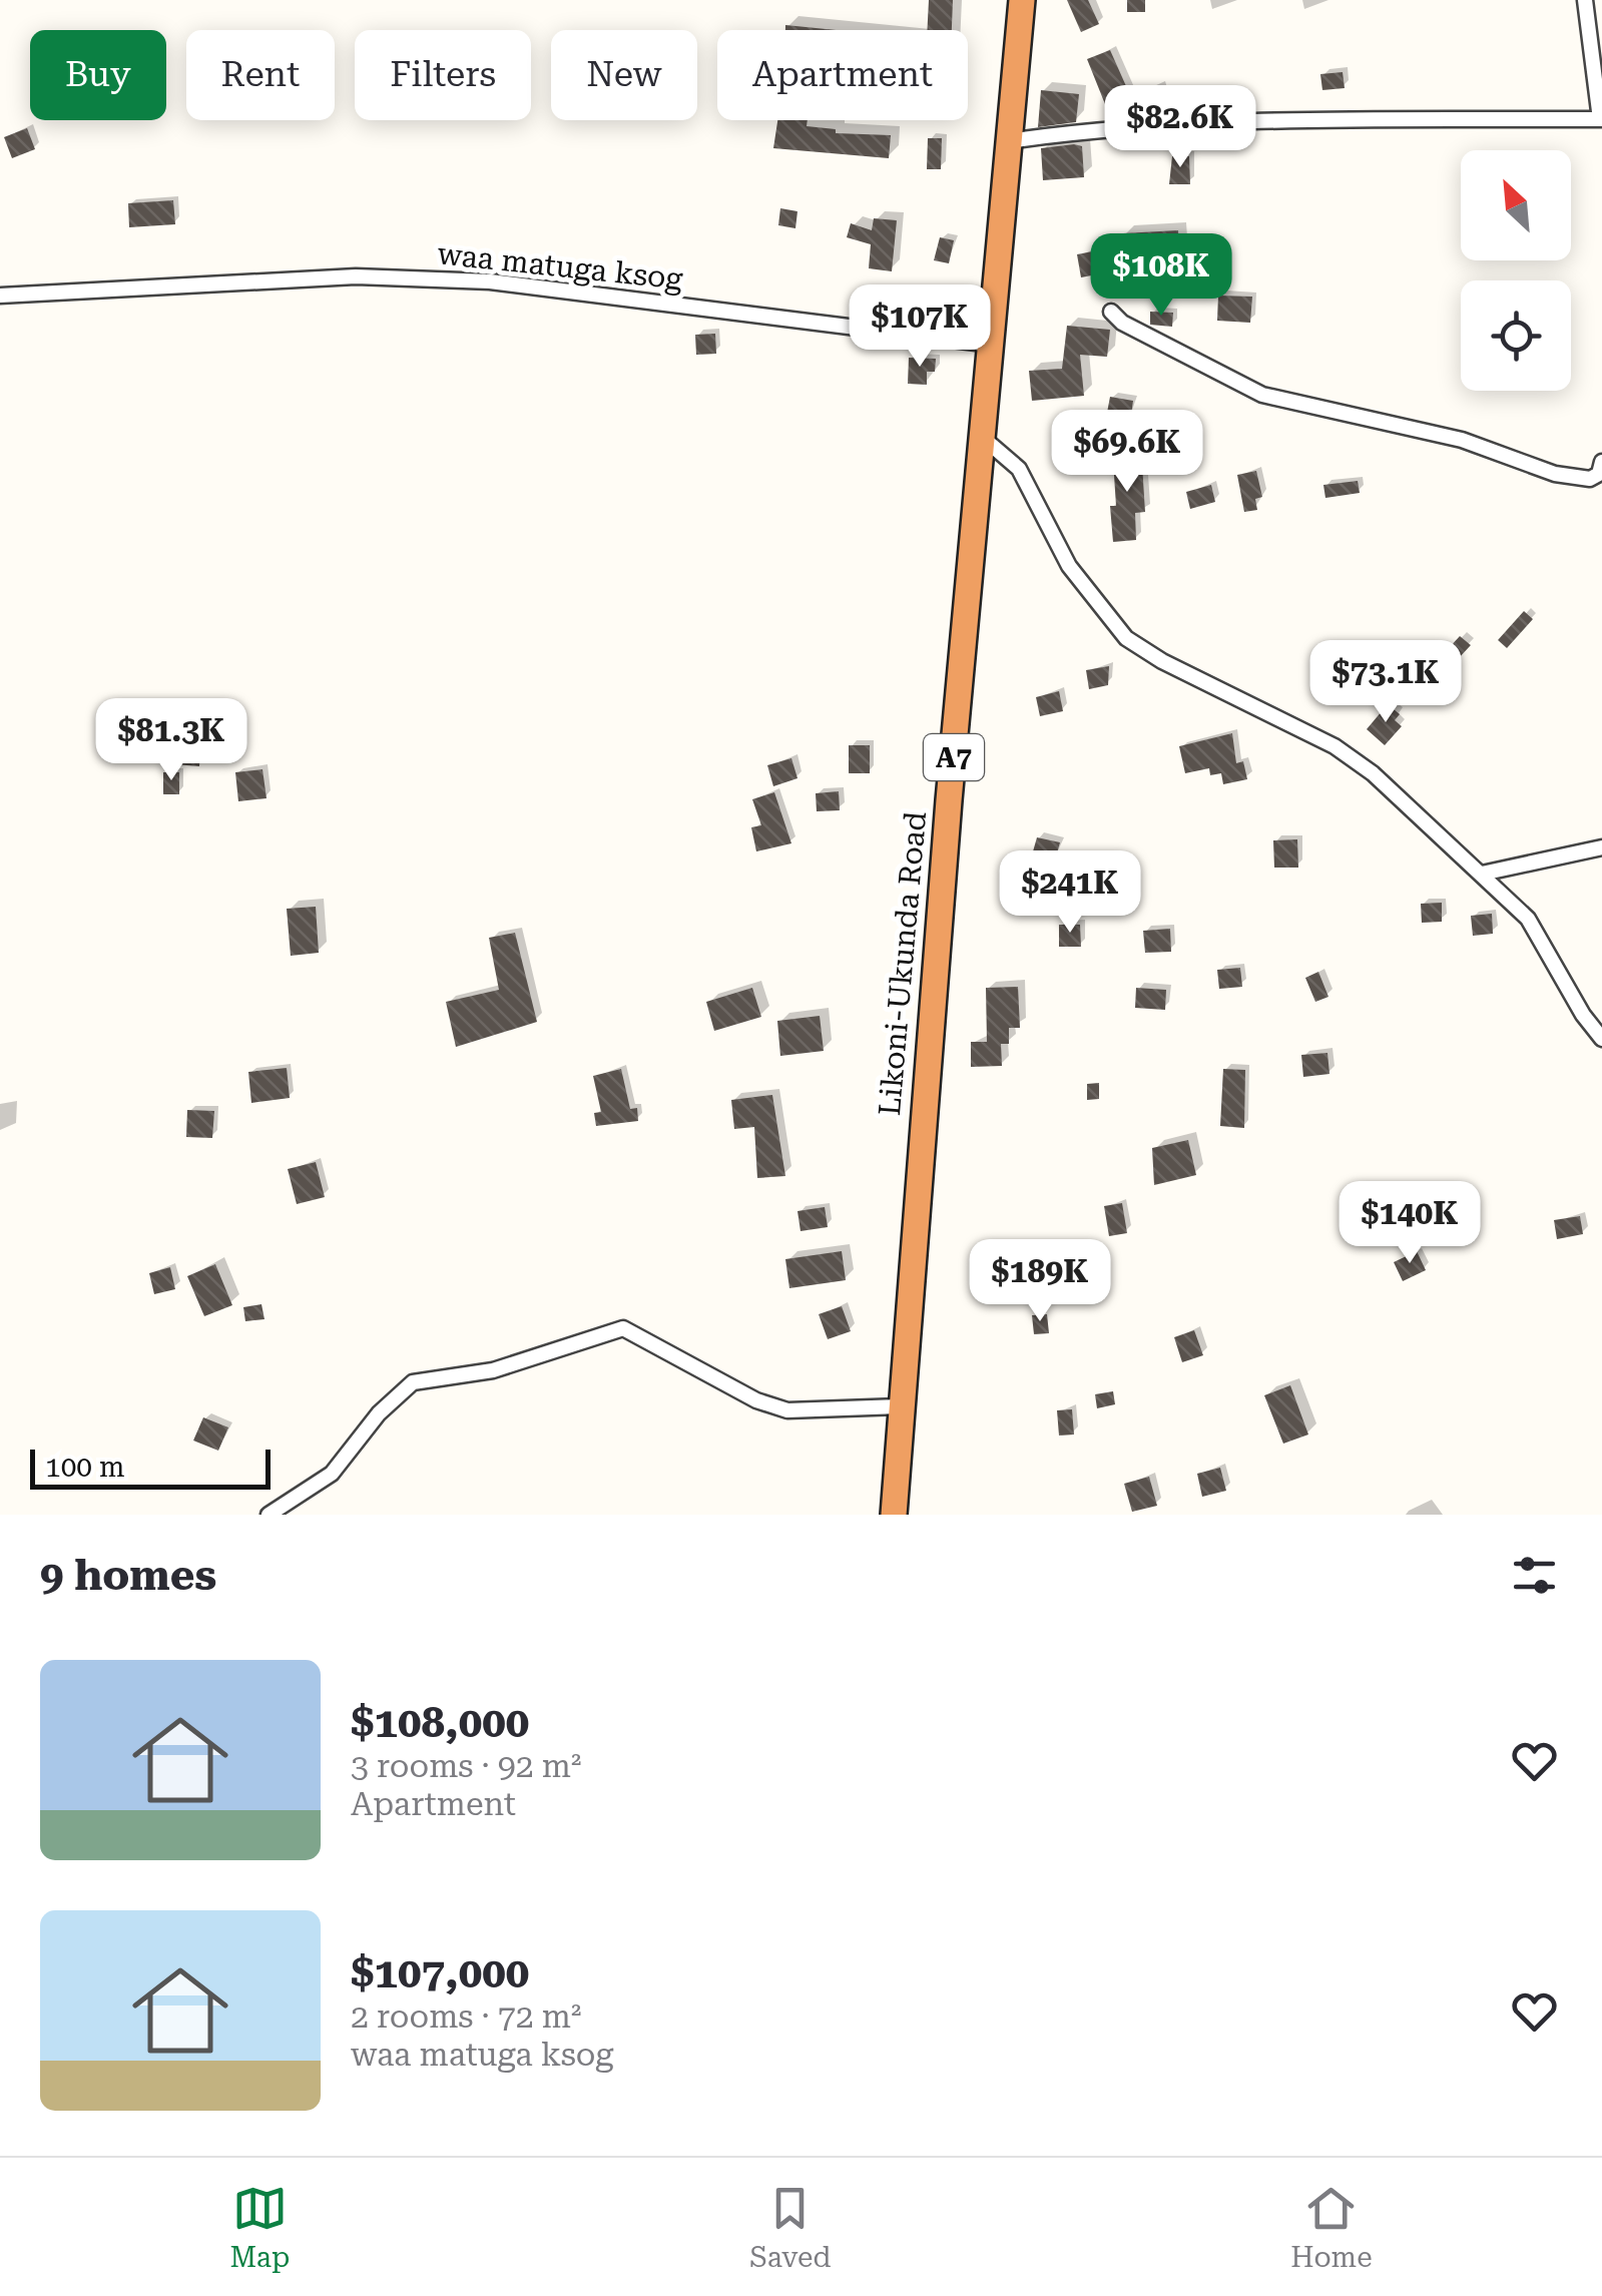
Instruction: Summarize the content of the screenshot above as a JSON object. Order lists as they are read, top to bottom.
{
  "streets": {
    "highway": ["A7", "Likoni-Ukunda Road"],
    "street": ["waa matuga ksog"]
  },
  "crossings": [
    ["waa matuga ksog", "Likoni-Ukunda Road"]
  ],
  "scale_bar": "100 m",
  "north": "top left",
  "page": {
    "chip": [
      "Buy",
      "Rent",
      "Filters",
      "New",
      "Apartment"
    ],
    "price": [
      "$82.6K",
      "$108K",
      "$107K",
      "$69.6K",
      "$73.1K",
      "$81.3K",
      "$241K",
      "$140K",
      "$189K"
    ],
    "scale": "100 m",
    "heading": "9 homes",
    "list": [
      {
        "name": "$108,000",
        "note": "3 rooms · 92 m² · Apartment"
      },
      {
        "name": "$107,000",
        "note": "2 rooms · 72 m² · waa matuga ksog"
      }
    ],
    "tabs": ["Map", "Saved", "Home"]
  }
}
